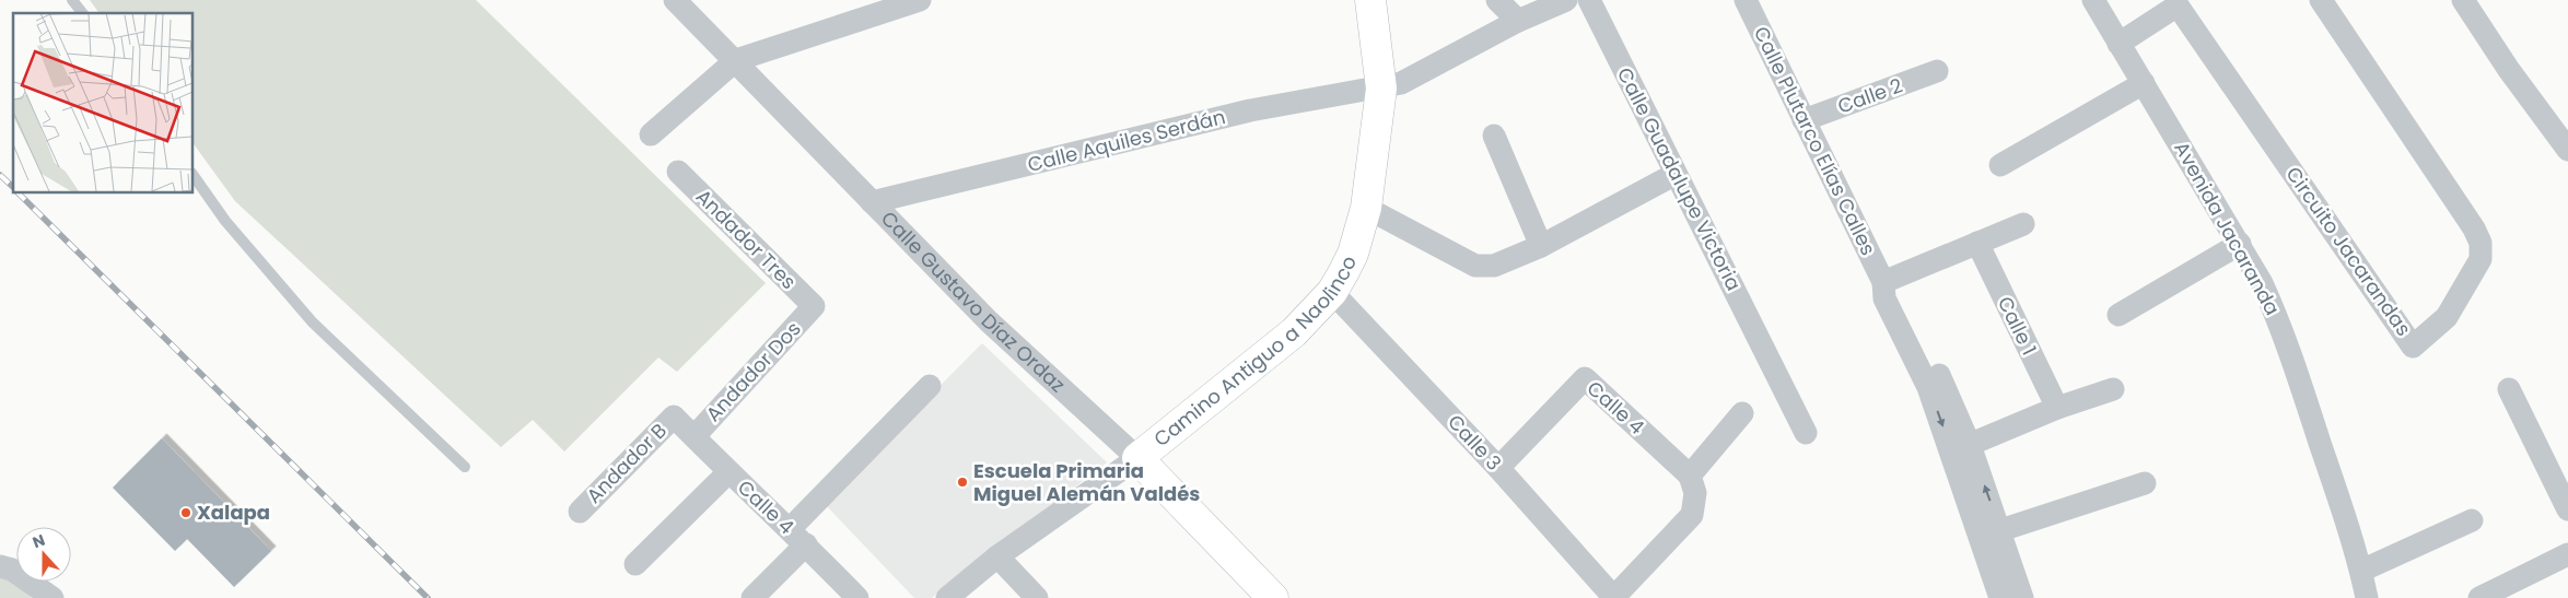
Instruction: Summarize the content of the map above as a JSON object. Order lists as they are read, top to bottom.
{
  "streets": {
    "main road": ["Calle Gustavo Díaz Ordaz", "Camino Antiguo a Naolinco"],
    "street": [
      "Calle 2",
      "Calle Aquiles Serdán",
      "Calle Plutarco Elías Calles",
      "Calle Guadalupe Victoria",
      "Avenida Jacaranda",
      "Andador Tres",
      "Circuito Jacarandas",
      "Calle 1",
      "Andador Dos",
      "Calle 4",
      "Calle 3",
      "Andador B"
    ]
  },
  "crossings": [
    ["Calle 2", "Calle Plutarco Elías Calles"],
    ["Calle Aquiles Serdán", "Calle Gustavo Díaz Ordaz"],
    ["Calle Aquiles Serdán", "Camino Antiguo a Naolinco"],
    ["Avenida Jacaranda", "Circuito Jacarandas"],
    ["Andador Tres", "Andador Dos"],
    ["Calle Gustavo Díaz Ordaz", "Camino Antiguo a Naolinco"],
    ["Camino Antiguo a Naolinco", "Calle 3"],
    ["Andador Dos", "Calle 4"],
    ["Calle 4", "Calle 3"],
    ["Calle 4", "Andador B"]
  ],
  "places": ["Escuela Primaria Miguel Alemán Valdés", "Xalapa"],
  "north": "top"
}
